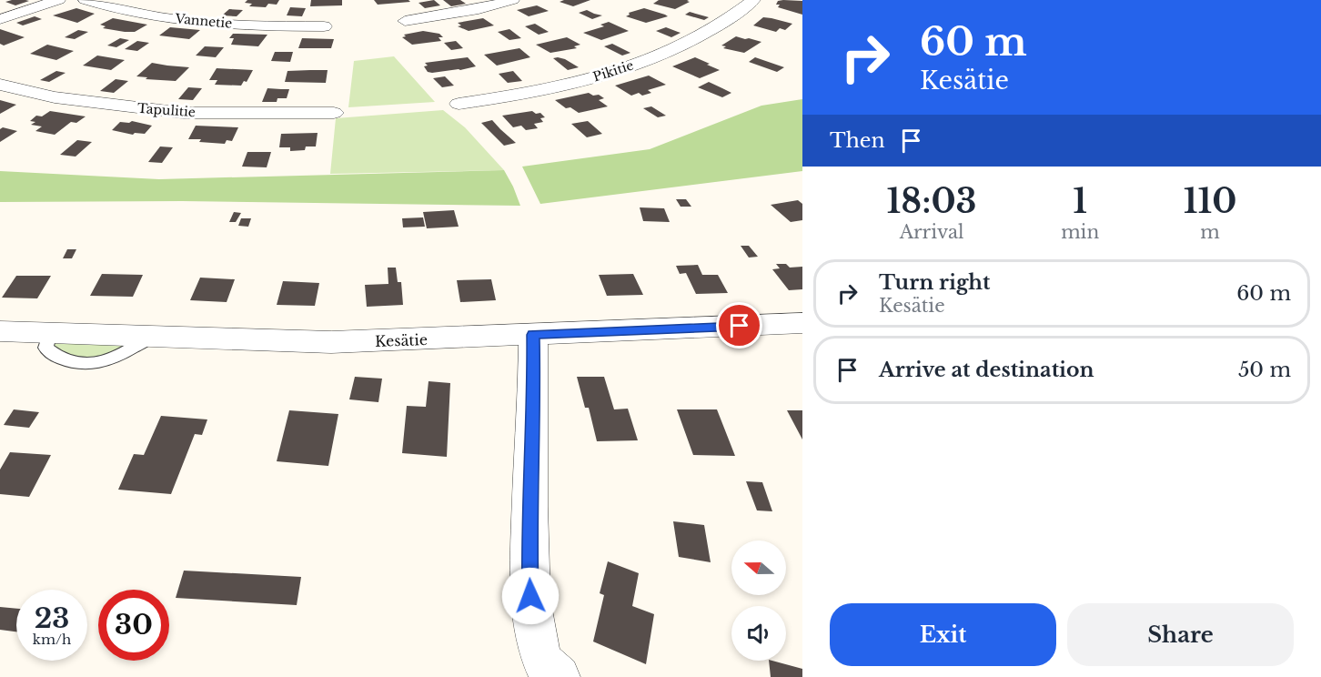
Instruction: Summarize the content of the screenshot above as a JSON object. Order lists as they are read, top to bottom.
{
  "streets": {
    "street": [
      "Vannetie",
      "Pikitie",
      "Tapulitie",
      "Kesätie"
    ]
  },
  "north": "left",
  "page": {
    "turn": ["60 m", "Kesätie"],
    "then": "Then",
    "eta": [
      "18:03",
      "Arrival",
      "1",
      "min",
      "110",
      "m"
    ],
    "list": [
      {
        "name": "Turn right",
        "note": "Kesätie",
        "value": "60 m"
      },
      {
        "name": "Arrive at destination",
        "value": "50 m"
      }
    ],
    "speed": "23 km/h",
    "limit": "30",
    "buttons": ["Exit", "Share"]
  }
}
